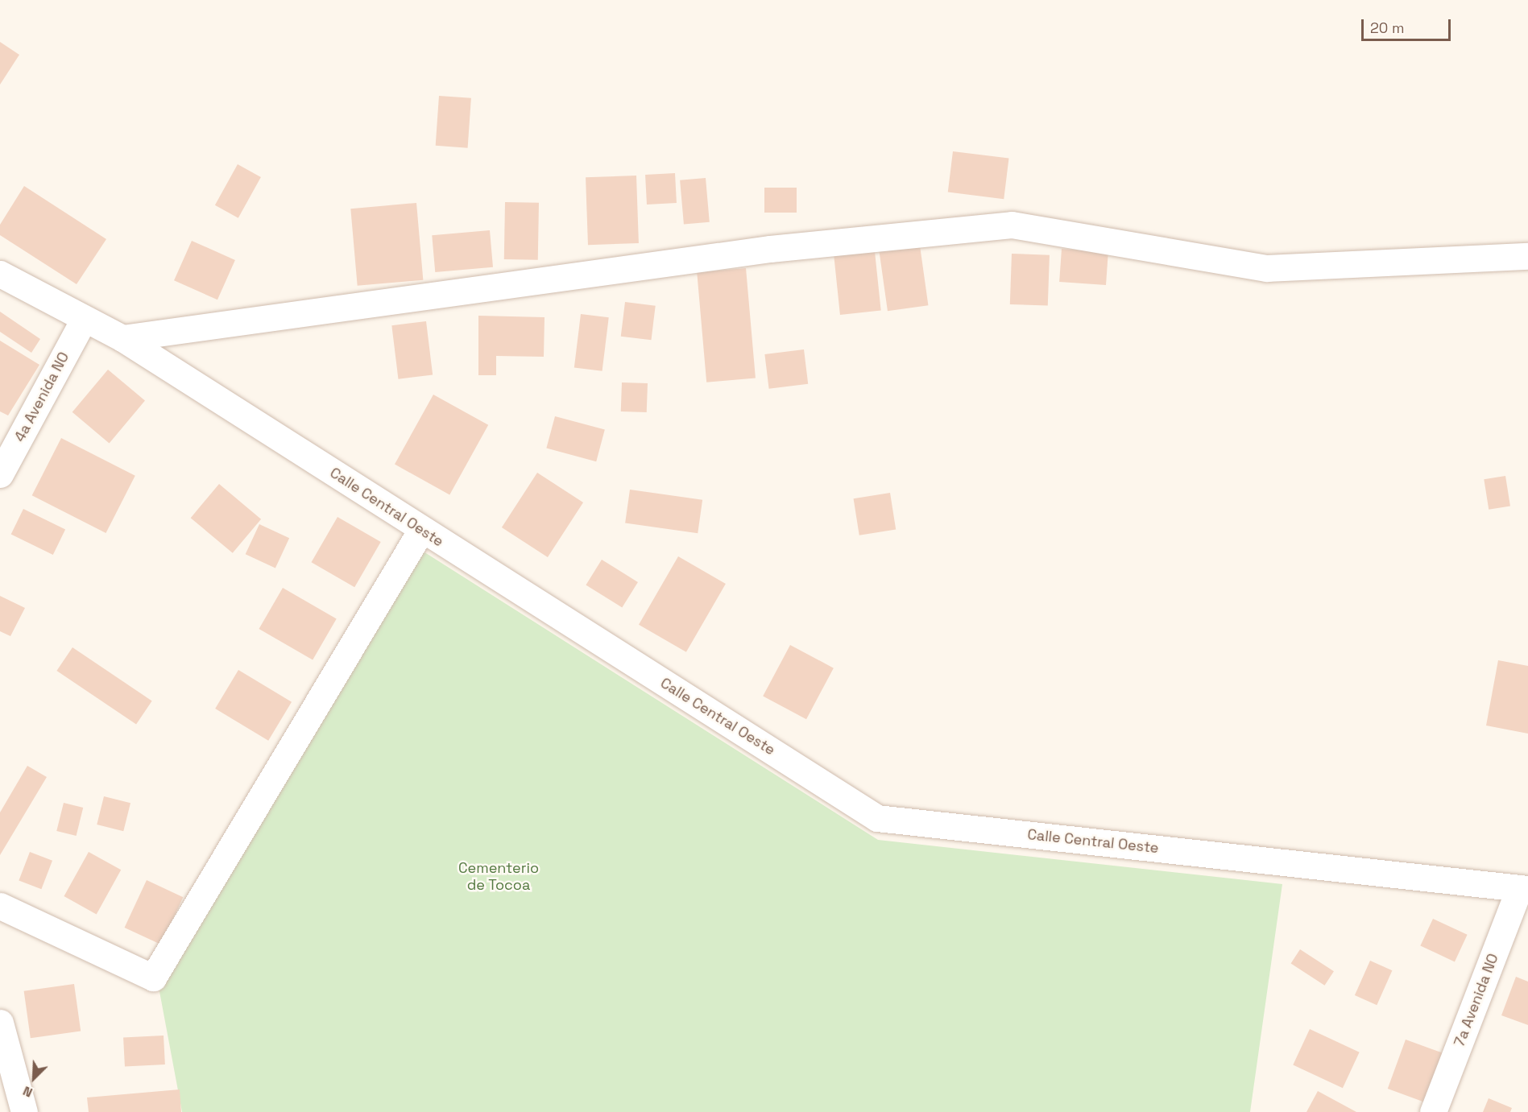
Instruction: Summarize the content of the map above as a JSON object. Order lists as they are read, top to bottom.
{
  "streets": {
    "street": ["4a Avenida NO", "Calle Central Oeste", "7a Avenida NO"]
  },
  "crossings": [
    ["4a Avenida NO", "Calle Central Oeste"],
    ["Calle Central Oeste", "7a Avenida NO"]
  ],
  "parks": ["Cementerio de Tocoa"],
  "scale_bar": "20 m",
  "north": "bottom left"
}
